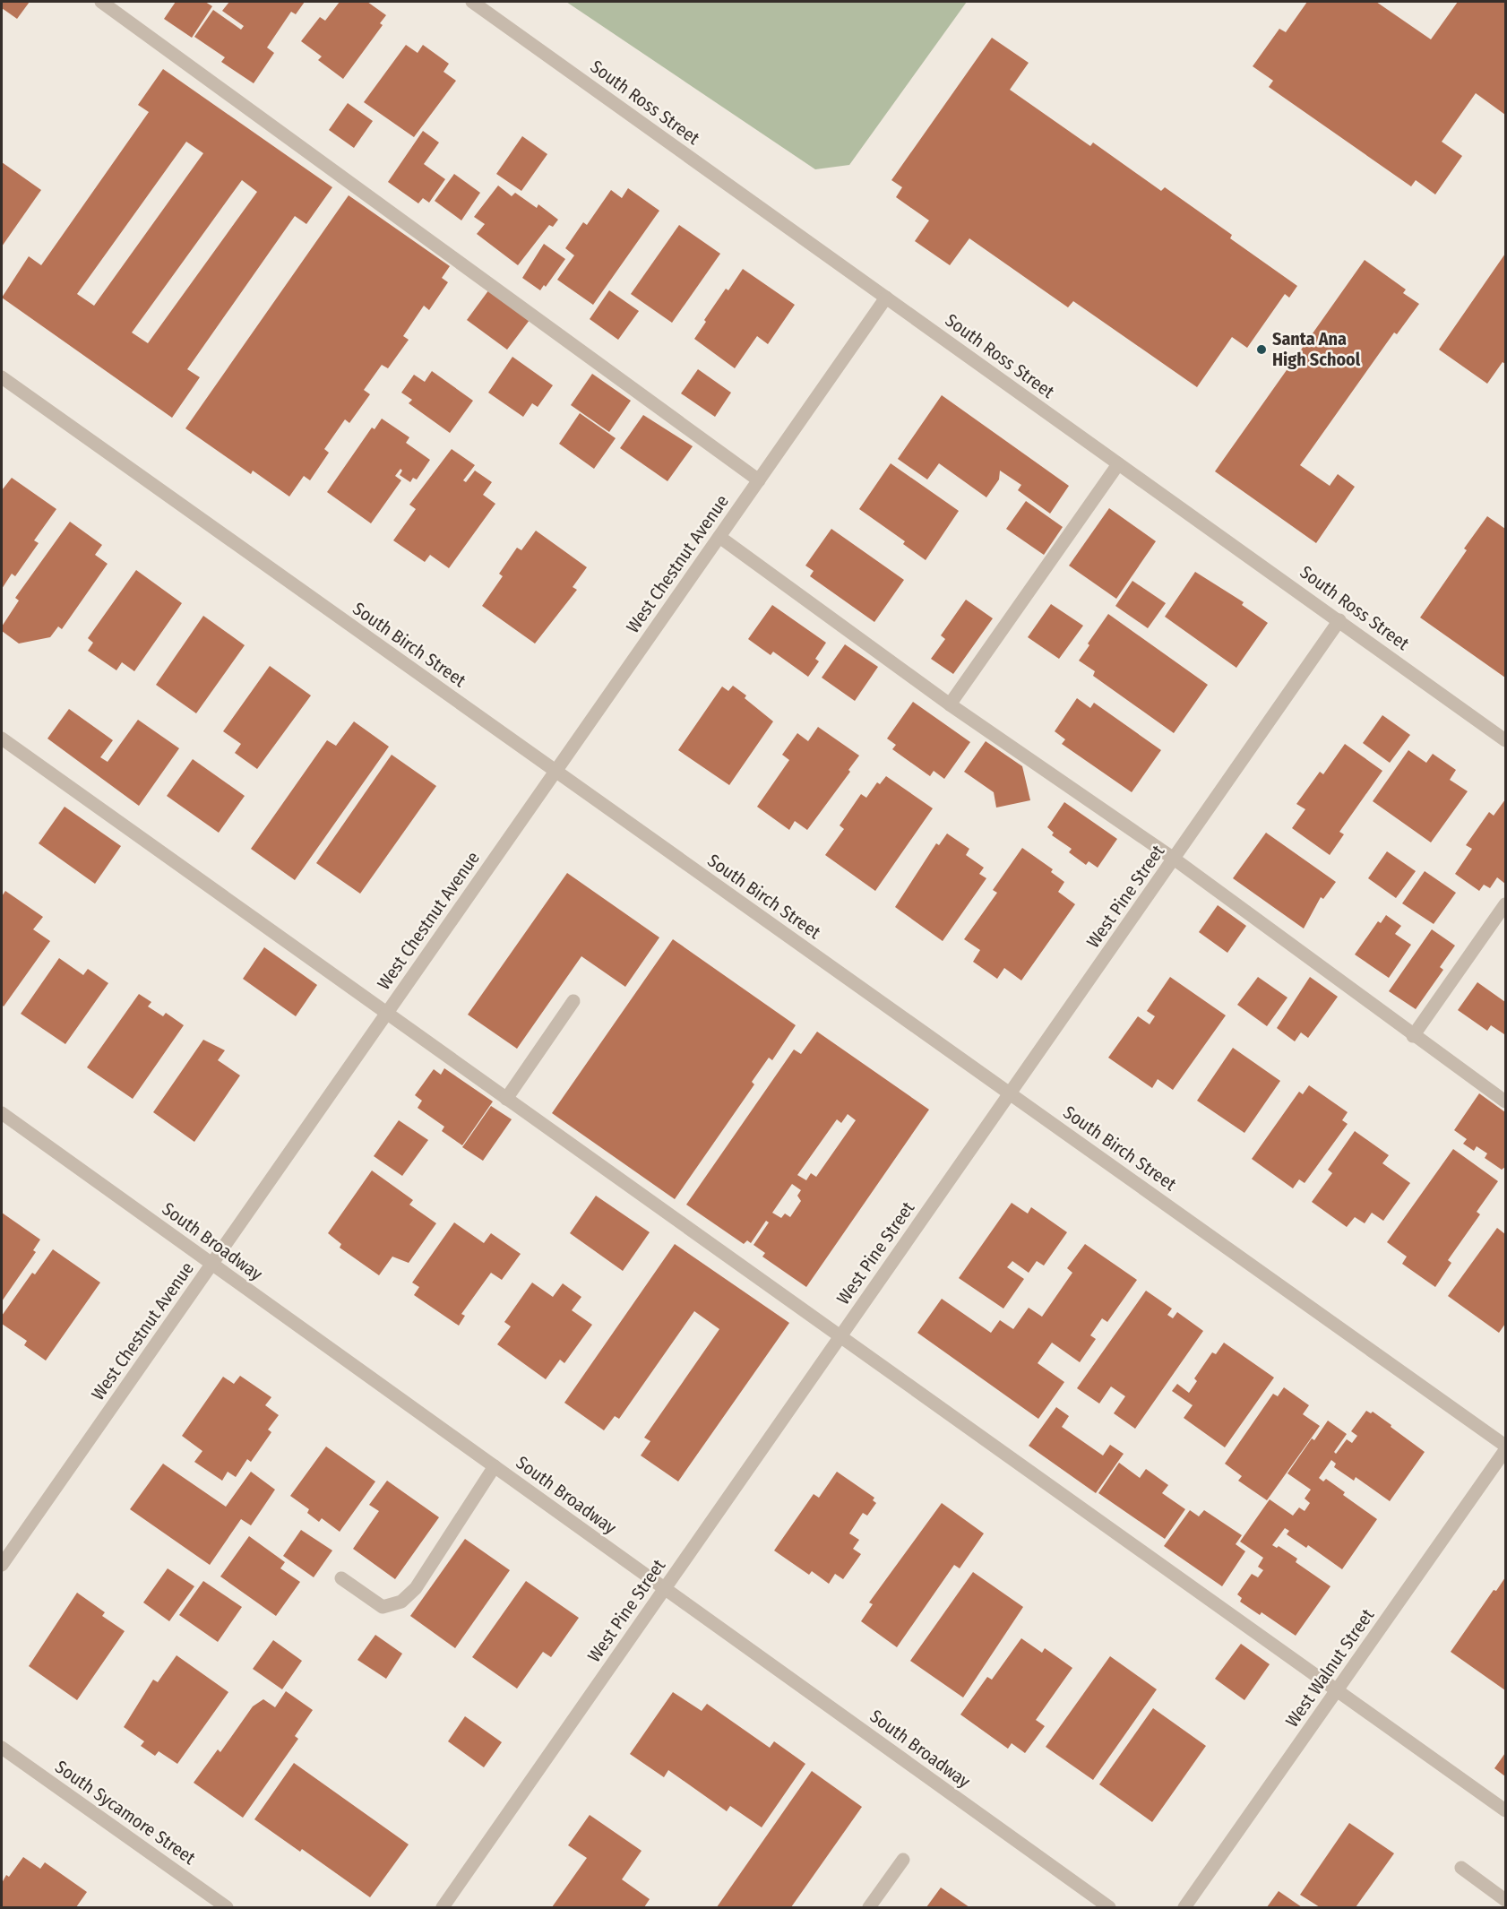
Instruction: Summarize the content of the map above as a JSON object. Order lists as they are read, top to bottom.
{
  "streets": {
    "street": [
      "South Ross Street",
      "West Chestnut Avenue",
      "South Birch Street",
      "West Pine Street",
      "South Broadway",
      "West Walnut Street",
      "South Sycamore Street"
    ]
  },
  "crossings": [
    ["South Ross Street", "West Chestnut Avenue"],
    ["South Ross Street", "West Pine Street"],
    ["West Chestnut Avenue", "South Birch Street"],
    ["West Chestnut Avenue", "South Broadway"],
    ["South Birch Street", "West Pine Street"],
    ["West Pine Street", "South Broadway"]
  ],
  "places": ["Santa Ana High School"]
}
